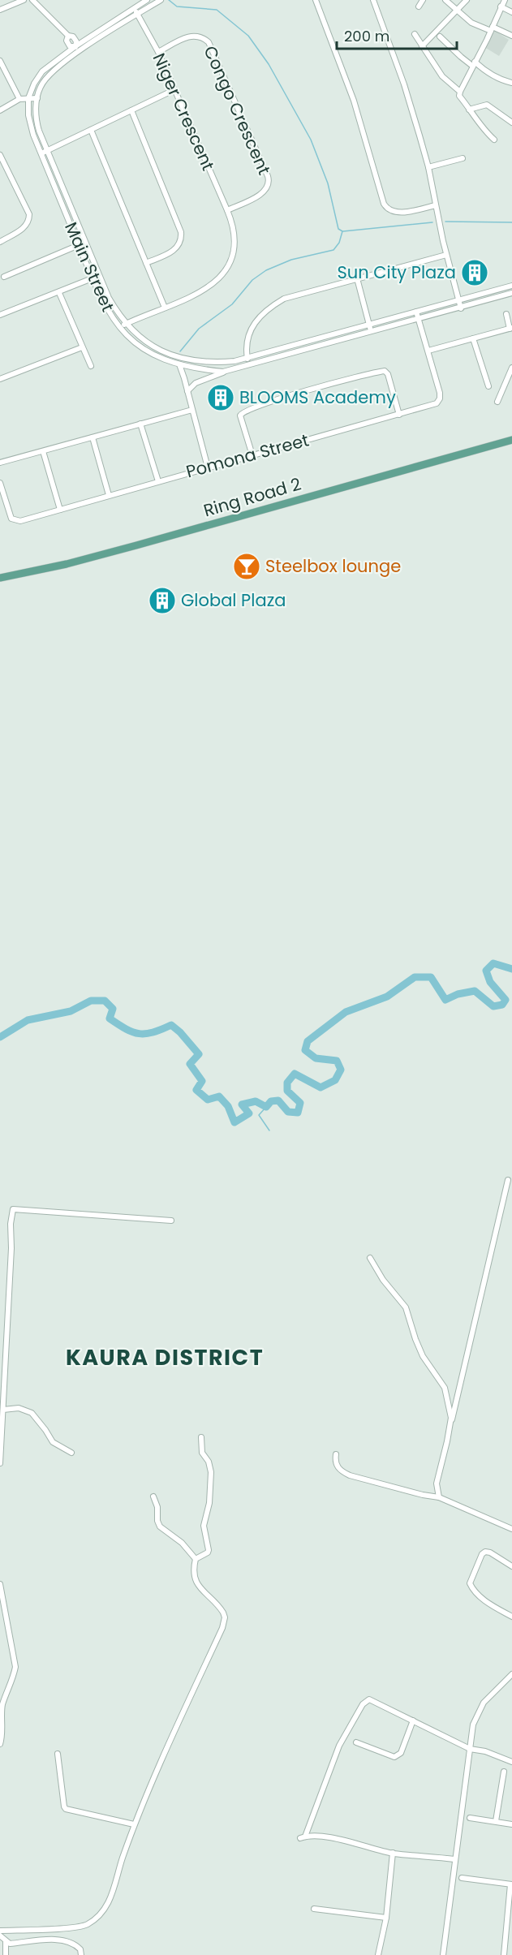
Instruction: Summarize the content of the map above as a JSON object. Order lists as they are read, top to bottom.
{
  "streets": {
    "main road": ["Ring Road 2"],
    "street": [
      "Congo Crescent",
      "Niger Crescent",
      "Main Street",
      "Pomona Street"
    ]
  },
  "crossings": [
    ["Congo Crescent", "Niger Crescent"],
    ["Niger Crescent", "Main Street"],
    ["Main Street", "Pomona Street"]
  ],
  "districts": ["KAURA DISTRICT"],
  "places": {
    "building": ["Sun City Plaza", "BLOOMS Academy", "Global Plaza"],
    "bar": ["Steelbox lounge"]
  },
  "scale_bar": "200 m"
}
